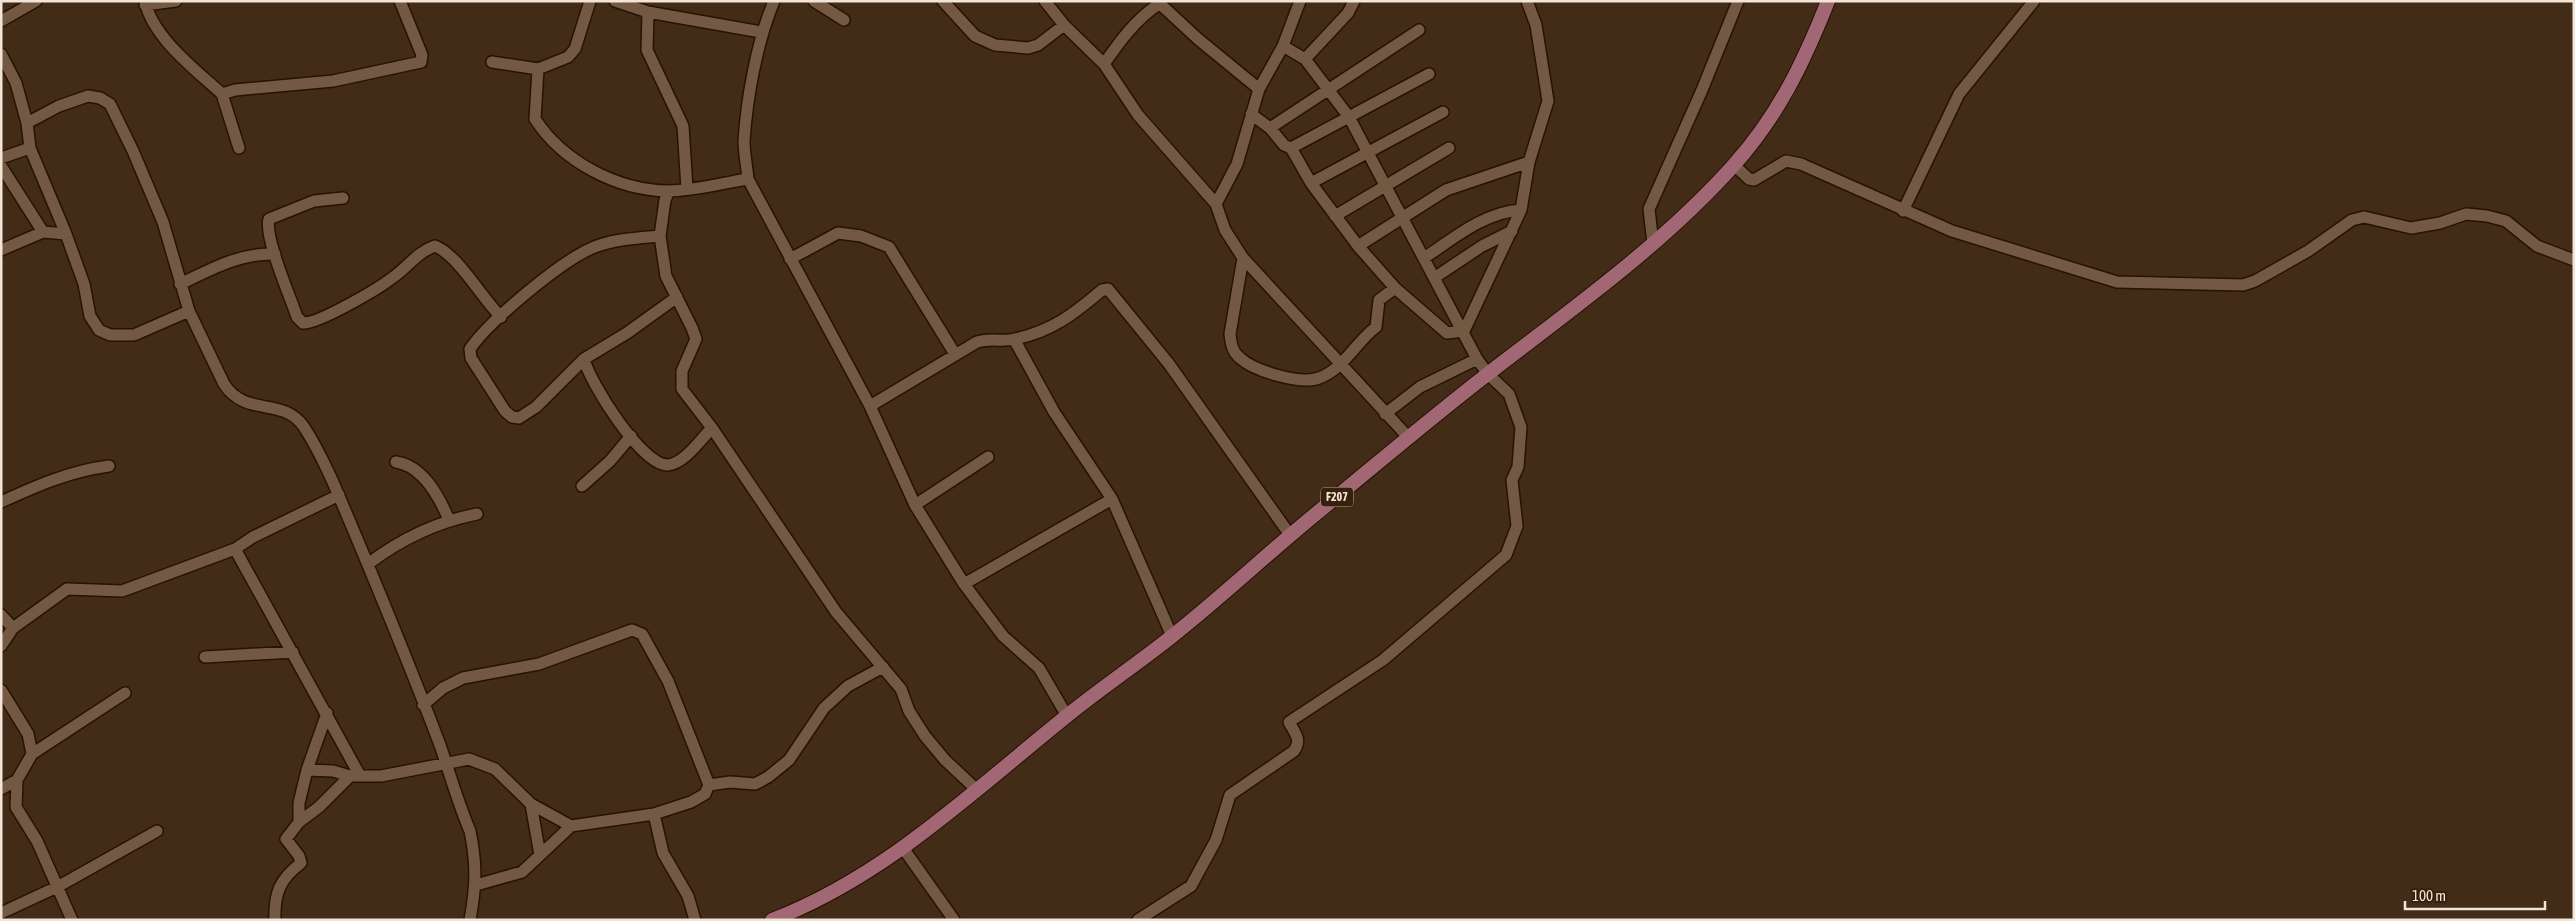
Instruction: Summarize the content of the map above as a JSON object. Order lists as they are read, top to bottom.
{
  "streets": {
    "main road": ["F207"]
  },
  "scale_bar": "100 m"
}
